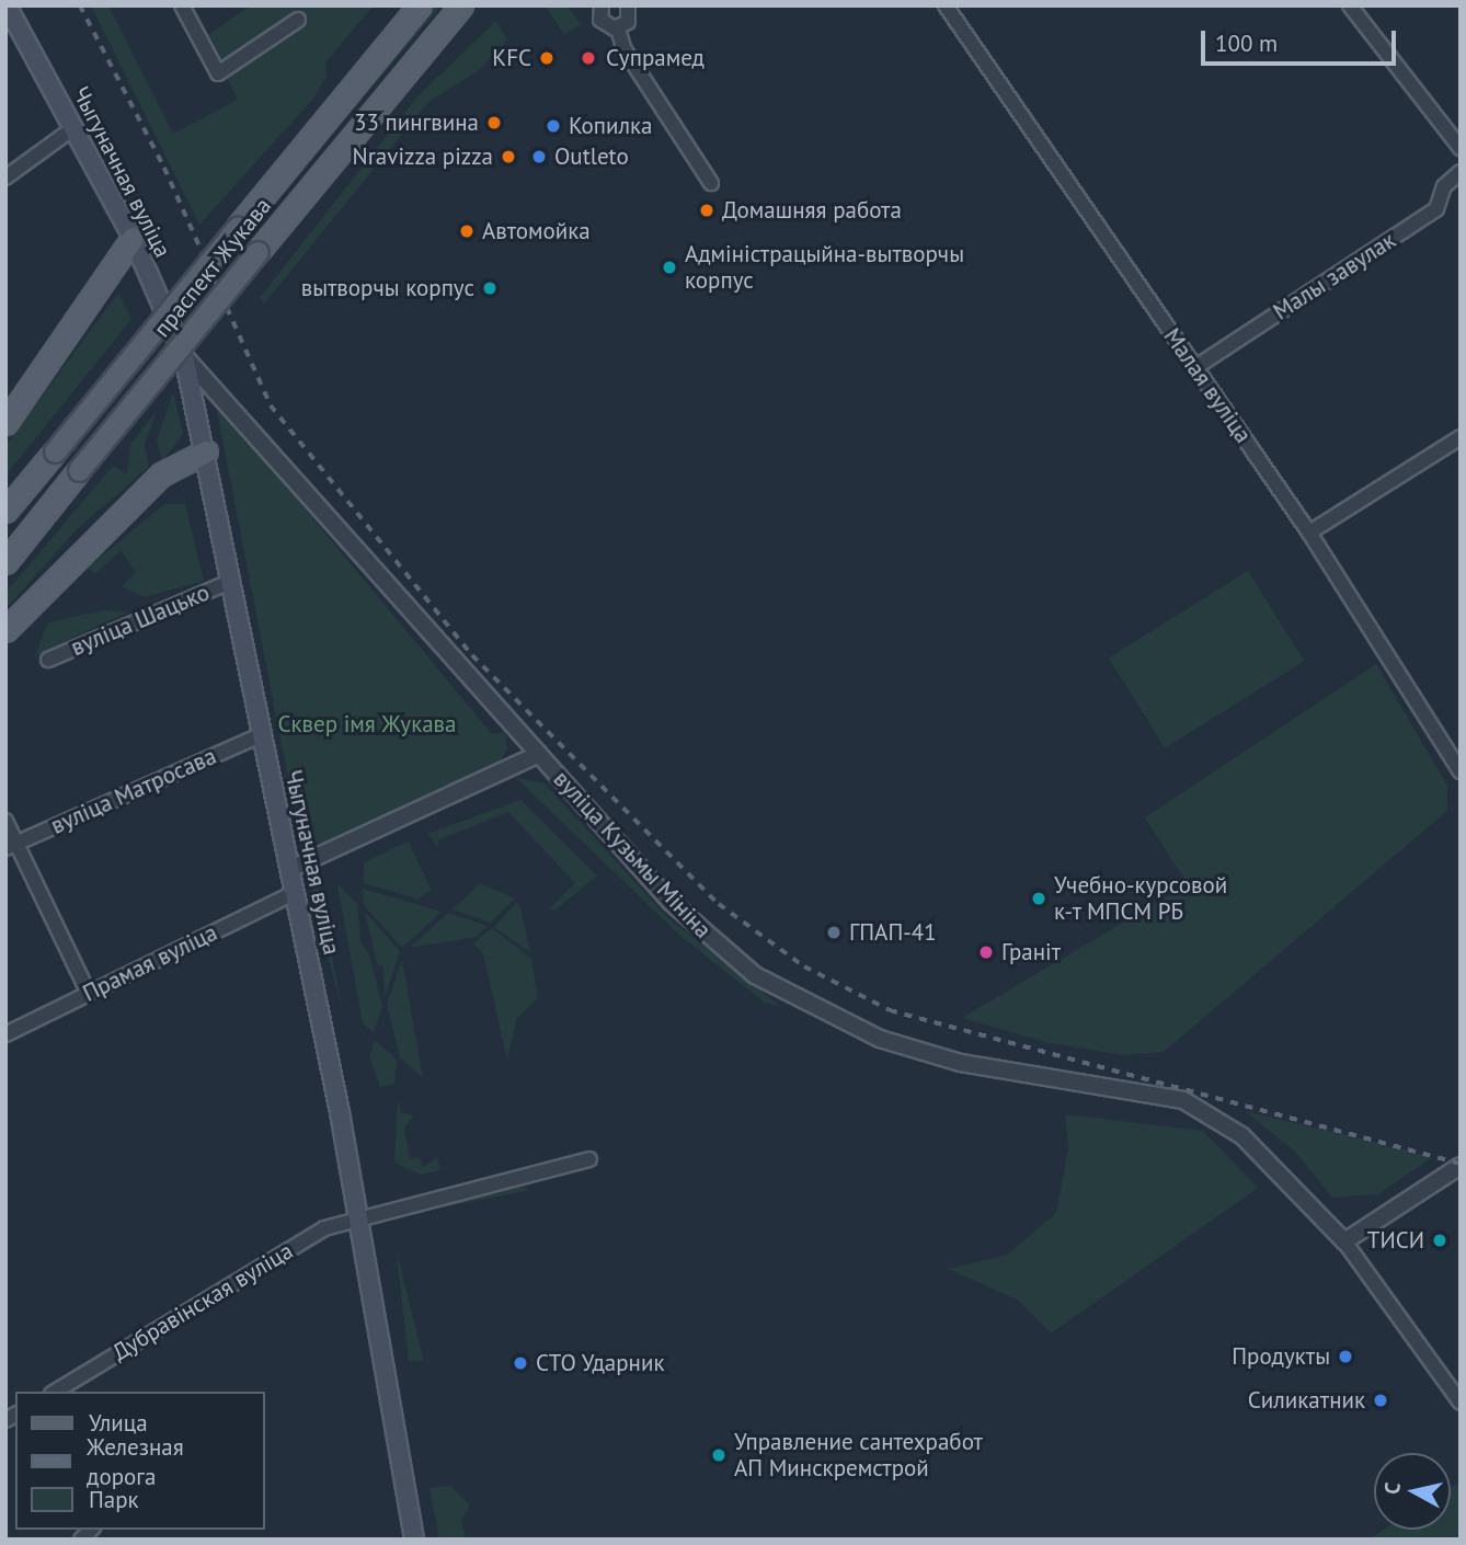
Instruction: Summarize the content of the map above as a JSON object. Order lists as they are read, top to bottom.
{
  "streets": {
    "main road": ["Чыгуначная вуліца", "праспект Жукава"],
    "street": [
      "Малы завулак",
      "Малая вуліца",
      "вуліца Шацько",
      "вуліца Матросава",
      "вуліца Кузьмы Мініна",
      "Прамая вуліца",
      "Дубравінская вуліца"
    ]
  },
  "crossings": [
    ["Чыгуначная вуліца", "вуліца Шацько"],
    ["Чыгуначная вуліца", "вуліца Матросава"],
    ["Чыгуначная вуліца", "вуліца Кузьмы Мініна"],
    ["Чыгуначная вуліца", "Прамая вуліца"],
    ["Чыгуначная вуліца", "Дубравінская вуліца"],
    ["Малы завулак", "Малая вуліца"]
  ],
  "parks": ["Сквер імя Жукава"],
  "places": [
    "KFC",
    "Супрамед",
    "33 пингвина",
    "Копилка",
    "Nravizza pizza",
    "Outleto",
    "Домашняя работа",
    "Автомойка",
    "Адміністрацыйна-вытворчы корпус",
    "вытворчы корпус",
    "Учебно-курсовой к-т МПСМ РБ",
    "ГПАП-41",
    "Граніт",
    "ТИСИ",
    "Продукты",
    "СТО Ударник",
    "Силикатник",
    "Управление сантехработ АП Минскремстрой"
  ],
  "legend": ["Улица", "Железная дорога", "Парк"],
  "scale_bar": "100 m",
  "north": "left"
}
